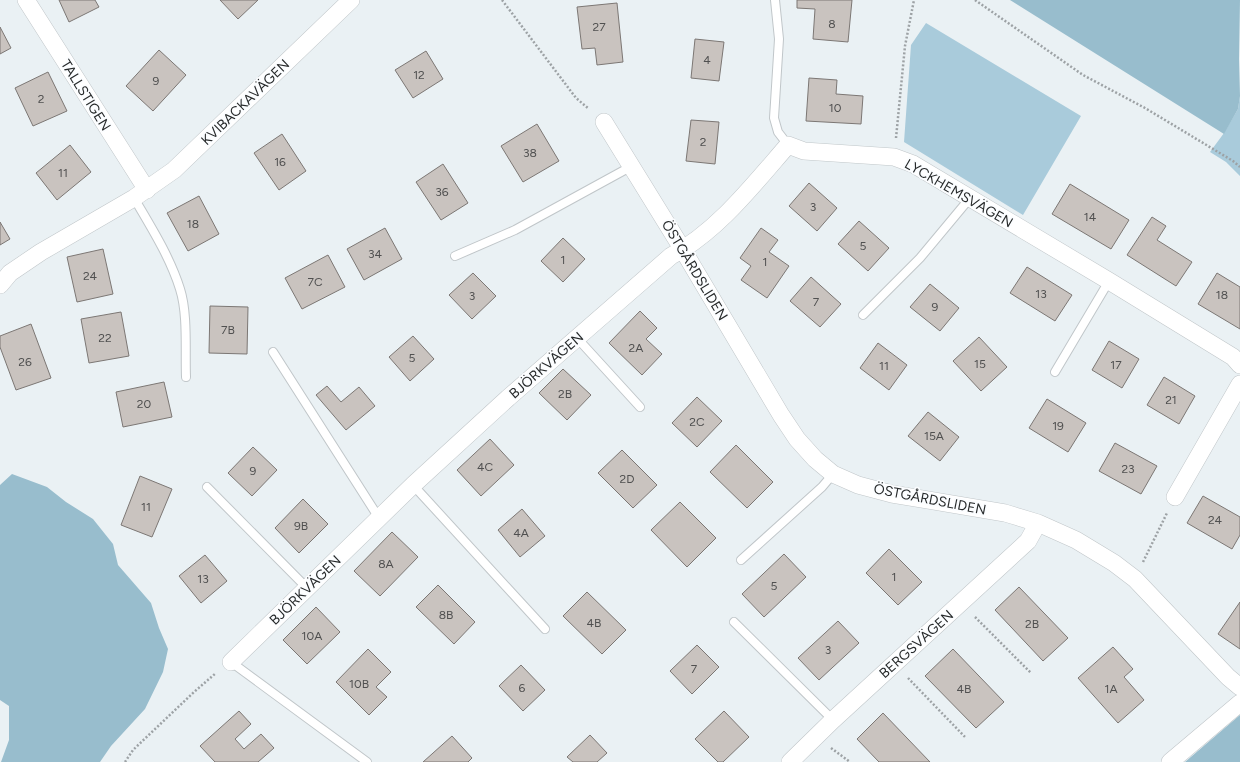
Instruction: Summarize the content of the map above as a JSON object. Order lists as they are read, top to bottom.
{
  "streets": {
    "street": [
      "TALLSTIGEN",
      "KVIBACKAVÄGEN",
      "LYCKHEMSVÄGEN",
      "ÖSTGÅRDSLIDEN",
      "BJÖRKVÄGEN",
      "BERGSVÄGEN"
    ]
  },
  "crossings": [
    ["TALLSTIGEN", "KVIBACKAVÄGEN"],
    ["ÖSTGÅRDSLIDEN", "BJÖRKVÄGEN"],
    ["ÖSTGÅRDSLIDEN", "BERGSVÄGEN"]
  ],
  "house_numbers": [
    "8",
    "27",
    "4",
    "12",
    "9",
    "2",
    "10",
    "2",
    "38",
    "16",
    "11",
    "36",
    "3",
    "14",
    "18",
    "5",
    "34",
    "1",
    "1",
    "24",
    "7C",
    "13",
    "18",
    "3",
    "7",
    "9",
    "7B",
    "22",
    "2A",
    "5",
    "26",
    "15",
    "17",
    "11",
    "2B",
    "21",
    "20",
    "2C",
    "19",
    "15A",
    "4C",
    "23",
    "9",
    "2D",
    "11",
    "24",
    "9B",
    "4A",
    "8A",
    "1",
    "13",
    "5",
    "8B",
    "4B",
    "2B",
    "10A",
    "3",
    "7",
    "10B",
    "6",
    "4B",
    "1A"
  ]
}
